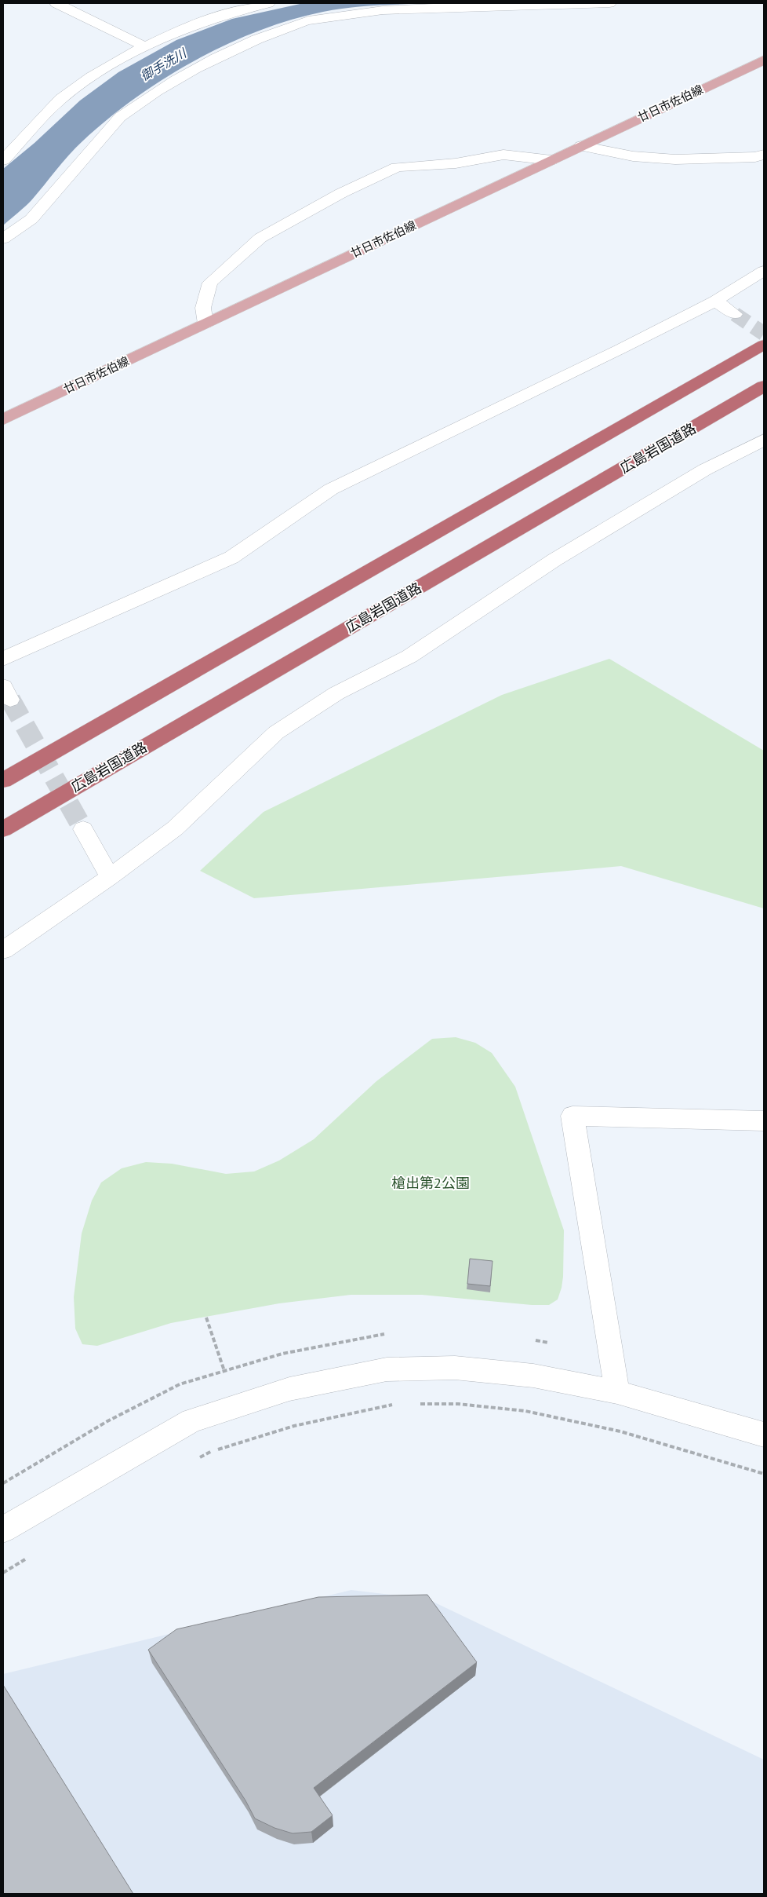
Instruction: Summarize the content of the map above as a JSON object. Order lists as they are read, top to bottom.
{
  "streets": {
    "highway": ["広島岩国道路"],
    "main road": ["廿日市佐伯線"]
  },
  "water": ["御手洗川"],
  "parks": ["槍出第2公園"]
}
